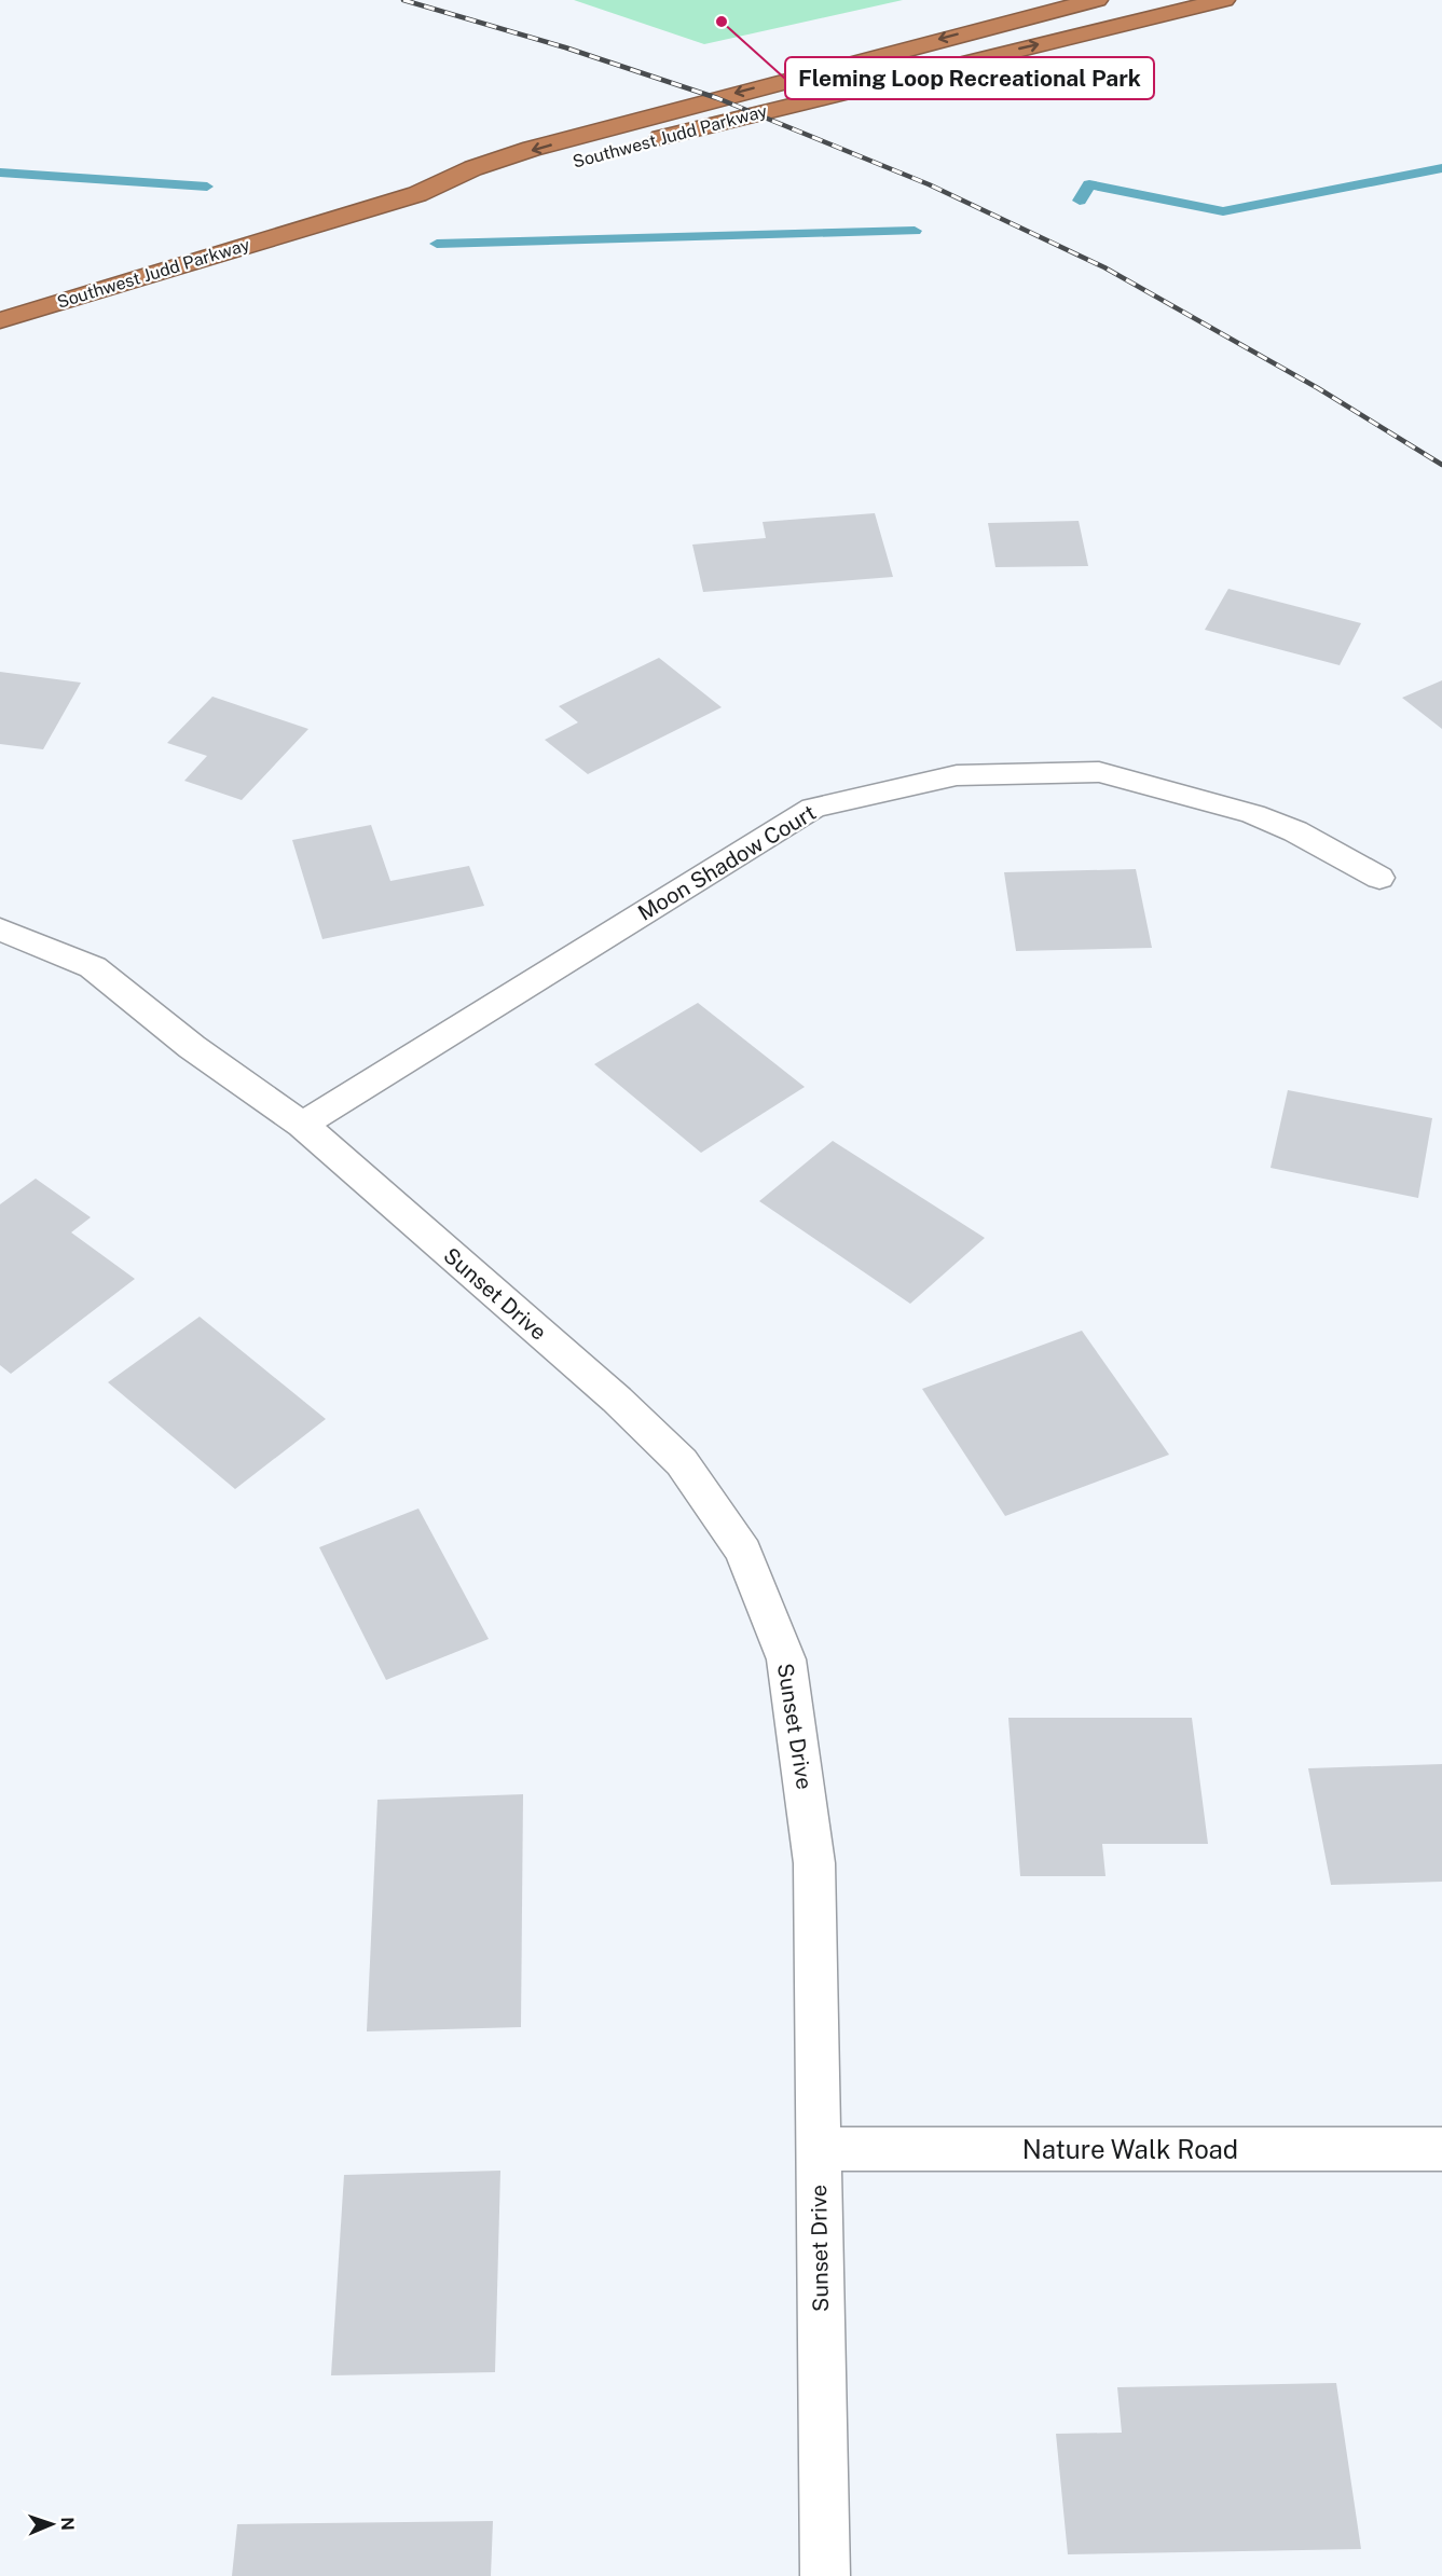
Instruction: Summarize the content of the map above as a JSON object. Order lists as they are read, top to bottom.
{
  "streets": {
    "highway": ["Southwest Judd Parkway"],
    "street": ["Moon Shadow Court", "Sunset Drive", "Nature Walk Road"]
  },
  "crossings": [
    ["Moon Shadow Court", "Sunset Drive"],
    ["Sunset Drive", "Nature Walk Road"]
  ],
  "places": ["Fleming Loop Recreational Park"],
  "north": "right"
}
